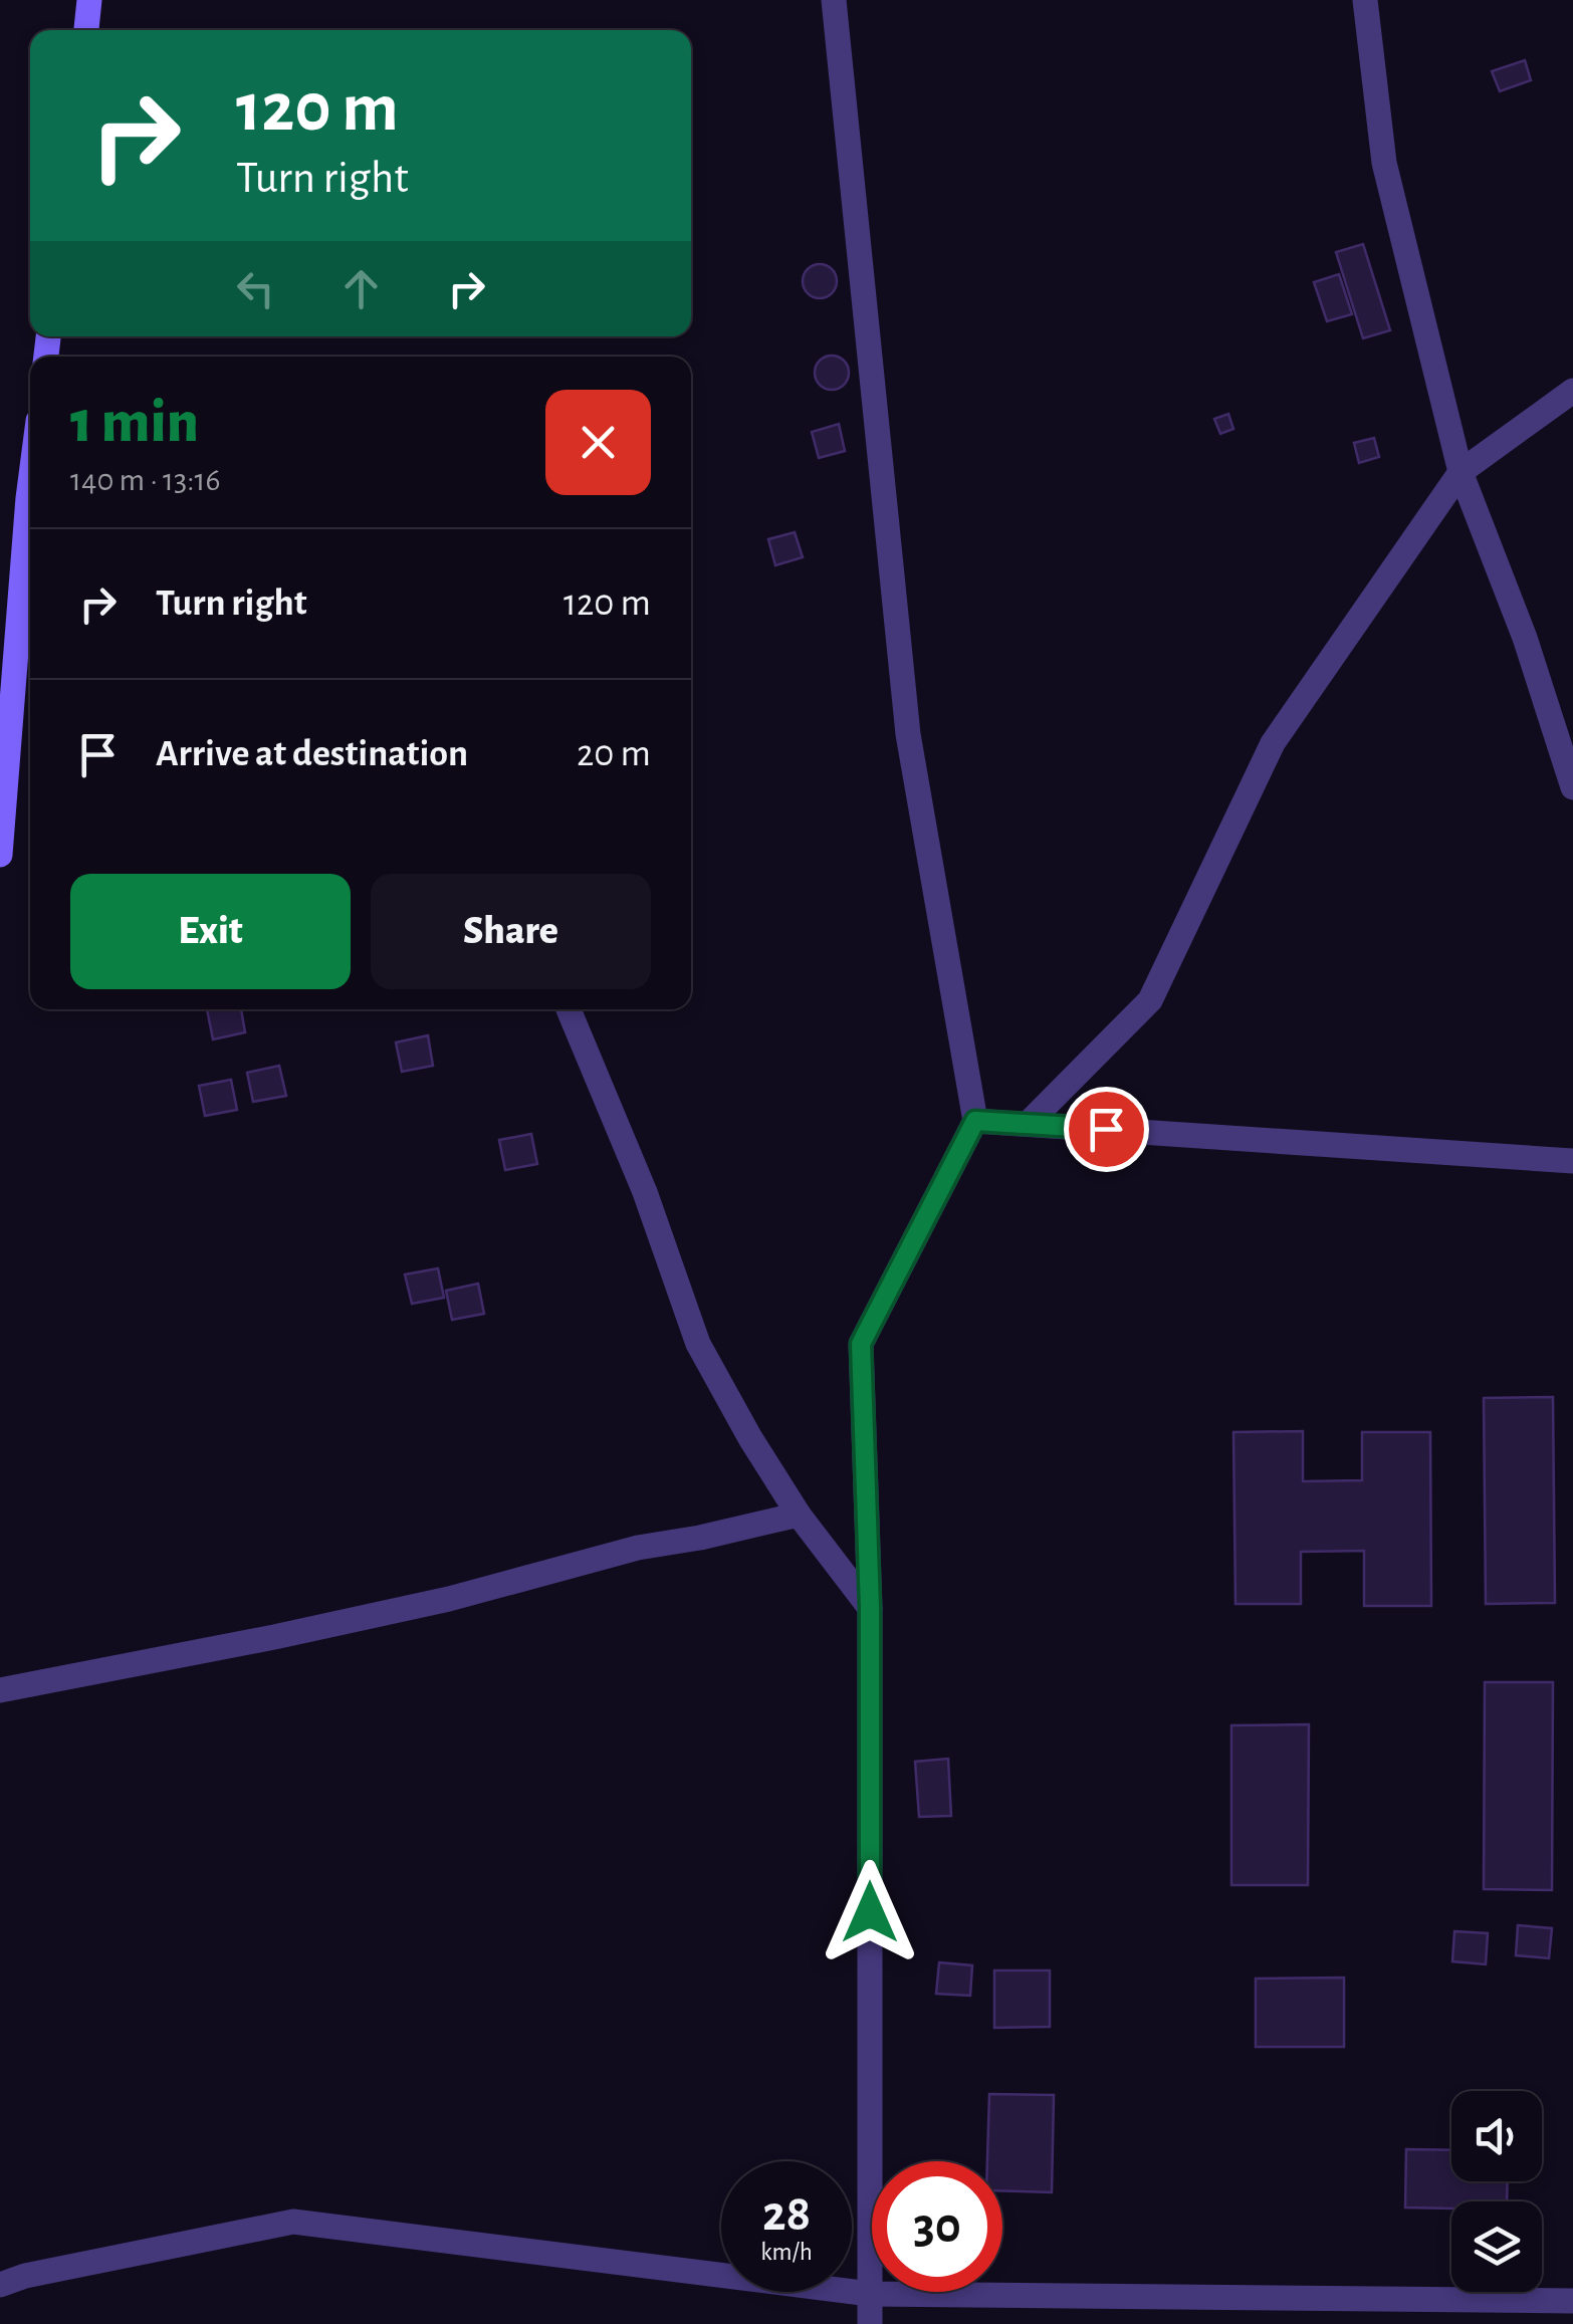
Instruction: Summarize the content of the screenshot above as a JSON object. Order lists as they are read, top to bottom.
{
  "page": {
    "turn": ["120 m", "Turn right"],
    "heading": ["1 min", "140 m · 13:16"],
    "list": [
      {
        "name": "Turn right",
        "value": "120 m"
      },
      {
        "name": "Arrive at destination",
        "value": "20 m"
      }
    ],
    "buttons": ["Exit", "Share"],
    "speed": "28 km/h",
    "limit": "30"
  }
}
